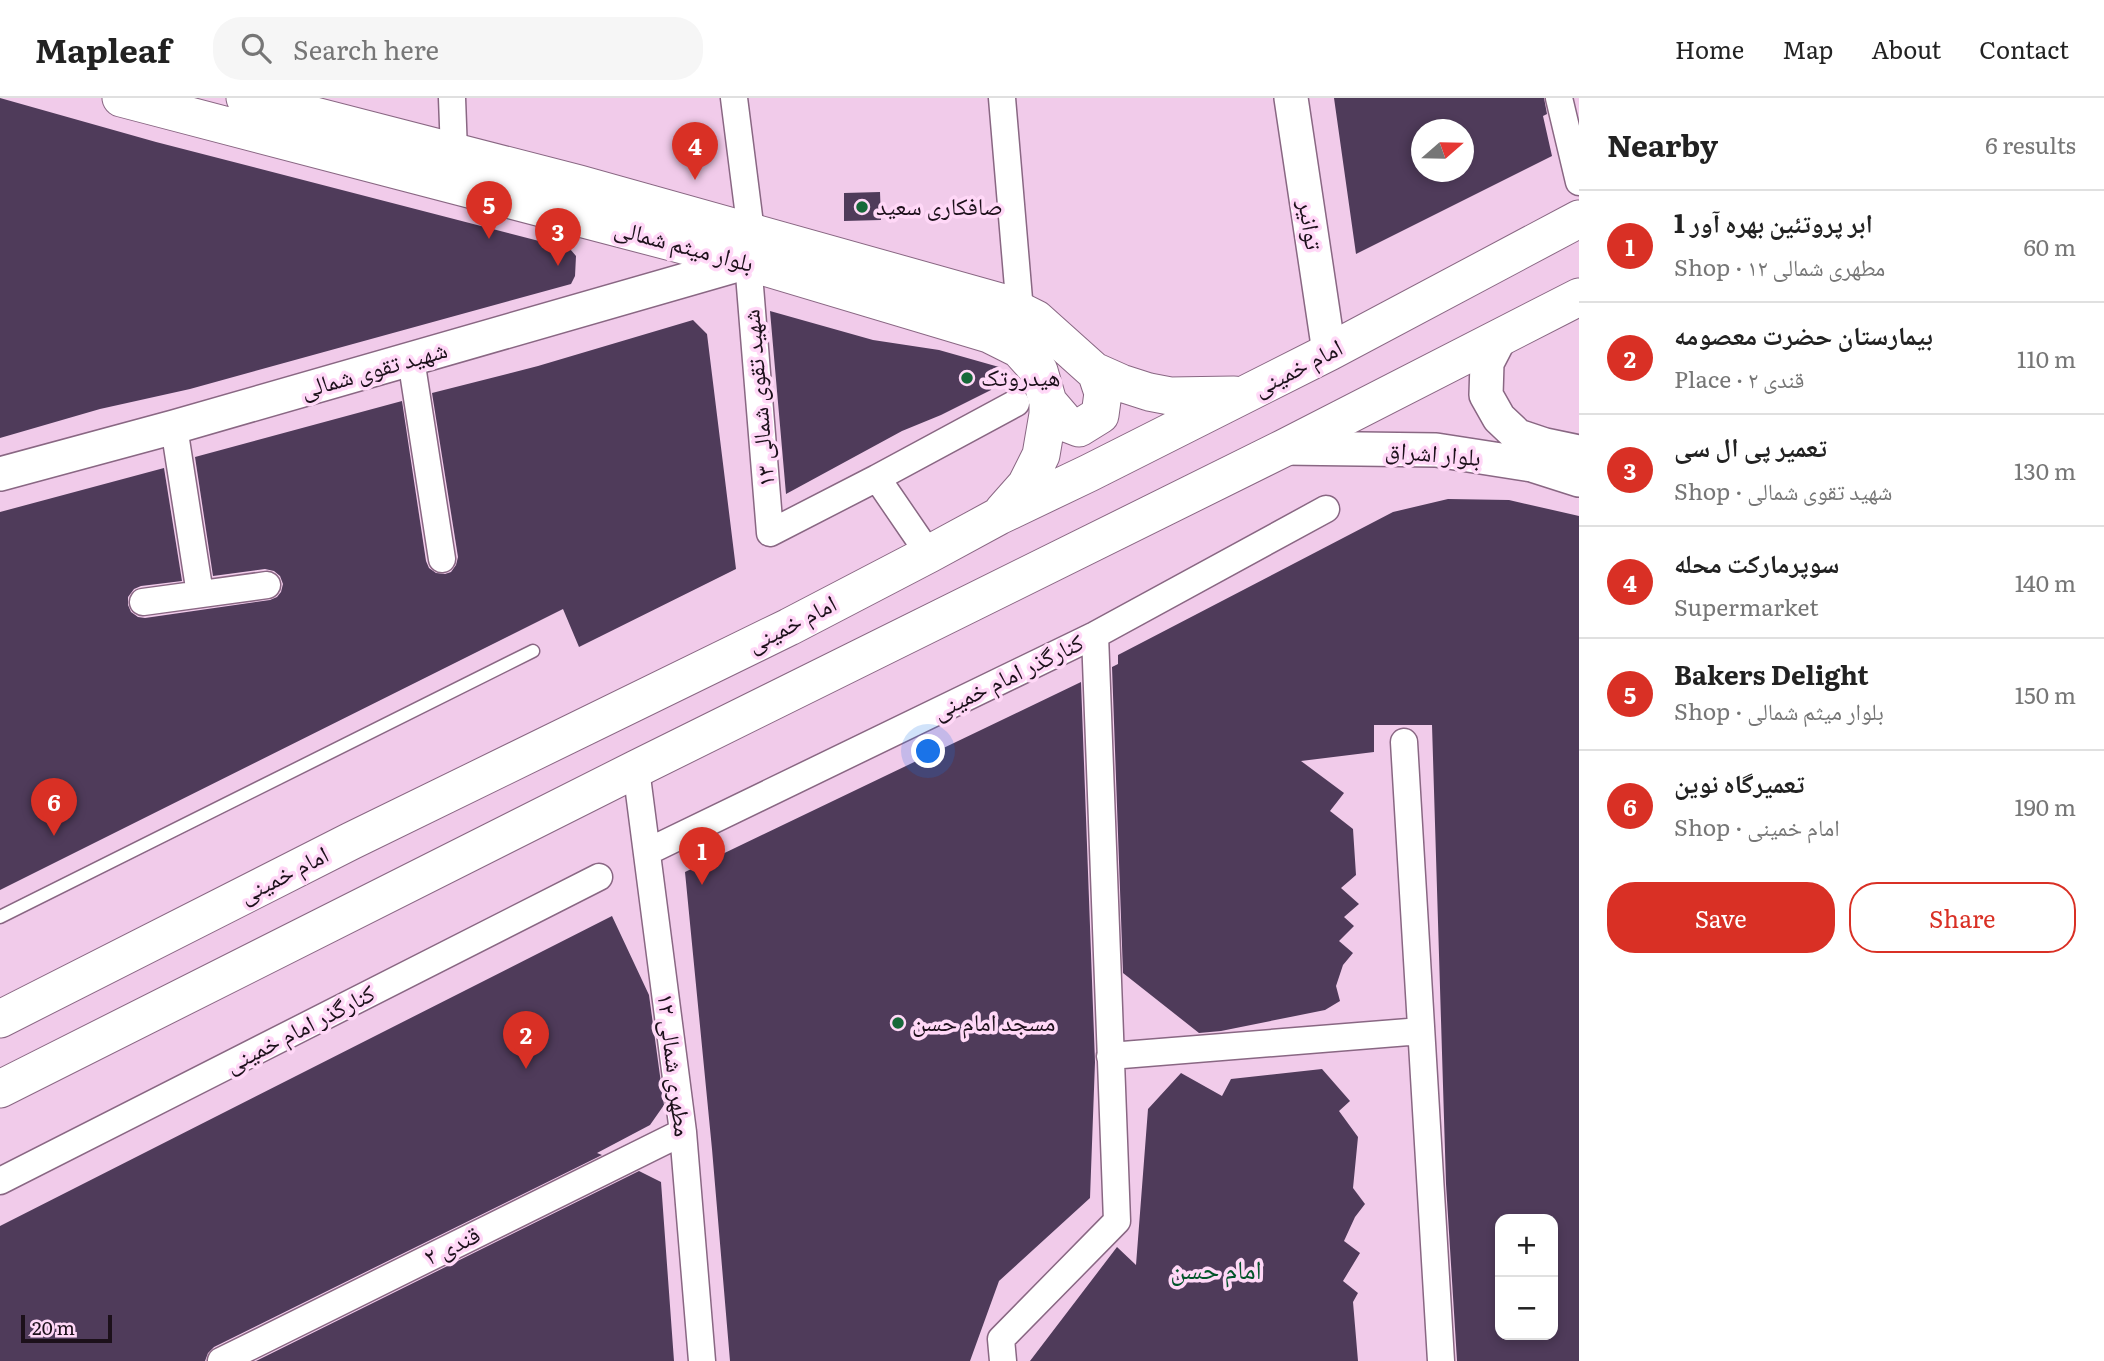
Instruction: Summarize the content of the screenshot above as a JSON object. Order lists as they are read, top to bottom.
{
  "streets": {
    "main road": ["بلوار میثم شمالی", "امام خمینی"],
    "street": [
      "توانیر",
      "شهید تقوی شمالی",
      "شهید تقوی شمالی ۱۳",
      "بلوار اشراق",
      "کنارگذر امام خمینی",
      "مطهری شمالی ۱۲",
      "قندی ۲"
    ]
  },
  "crossings": [
    ["توانیر", "امام خمینی"],
    ["بلوار میثم شمالی", "امام خمینی"],
    ["بلوار میثم شمالی", "شهید تقوی شمالی"],
    ["بلوار میثم شمالی", "شهید تقوی شمالی ۱۳"],
    ["شهید تقوی شمالی", "شهید تقوی شمالی ۱۳"],
    ["کنارگذر امام خمینی", "مطهری شمالی ۱۲"],
    ["مطهری شمالی ۱۲", "قندی ۲"]
  ],
  "districts": ["امام حسن"],
  "places": ["صافکاری سعید", "هیدروتک", "مسجد امام حسن"],
  "scale_bar": "20 m",
  "north": "right",
  "page": {
    "header": "Mapleaf",
    "search": "Search here",
    "nav": [
      "Home",
      "Map",
      "About",
      "Contact"
    ],
    "heading": ["Nearby", "6 results"],
    "pins": [
      "4",
      "5",
      "3",
      "6",
      "1",
      "2"
    ],
    "list": [
      {
        "mark": "1",
        "name": "ابر پروتئین بهره آور 1",
        "note": "Shop · مطهری شمالی ۱۲",
        "value": "60 m"
      },
      {
        "mark": "2",
        "name": "بیمارستان حضرت معصومه",
        "note": "Place · قندی ۲",
        "value": "110 m"
      },
      {
        "mark": "3",
        "name": "تعمیر پی ال سی",
        "note": "Shop · شهید تقوی شمالی",
        "value": "130 m"
      },
      {
        "mark": "4",
        "name": "سوپرمارکت محله",
        "note": "Supermarket",
        "value": "140 m"
      },
      {
        "mark": "5",
        "name": "Bakers Delight",
        "note": "Shop · بلوار میثم شمالی",
        "value": "150 m"
      },
      {
        "mark": "6",
        "name": "تعمیرگاه نوین",
        "note": "Shop · امام خمینی",
        "value": "190 m"
      }
    ],
    "buttons": ["Save", "Share"],
    "map_buttons": ["+", "−"],
    "scale": "20 m"
  }
}
